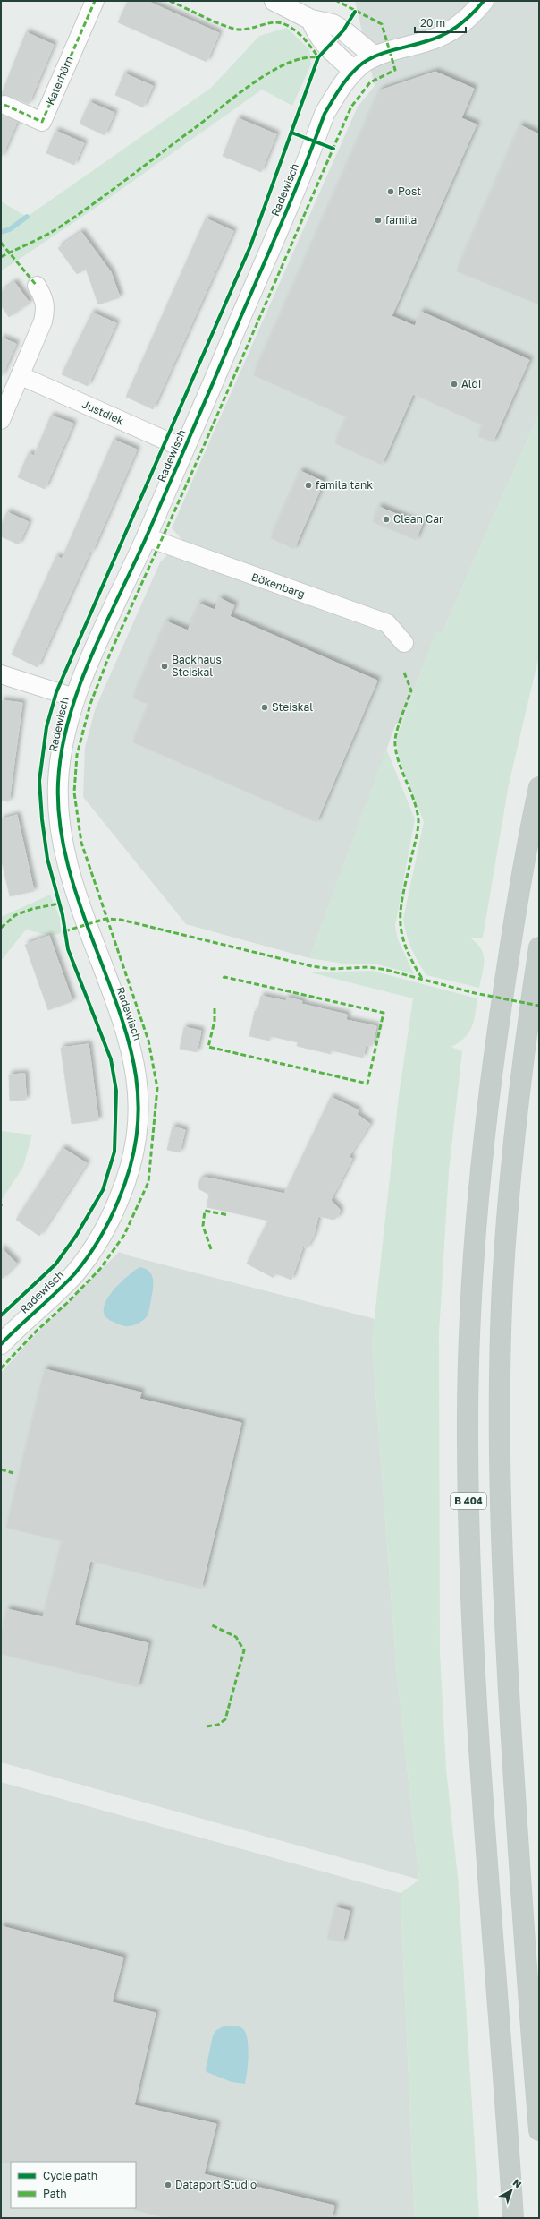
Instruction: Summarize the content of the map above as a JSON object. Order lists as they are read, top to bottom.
{
  "streets": {
    "highway": ["B 404"],
    "street": [
      "Katerhörn",
      "Radewisch",
      "Justdiek",
      "Bökenbarg"
    ]
  },
  "crossings": [
    ["Radewisch", "Justdiek"],
    ["Radewisch", "Bökenbarg"]
  ],
  "places": [
    "Post",
    "famila",
    "Aldi",
    "famila tank",
    "Clean Car",
    "Backhaus Steiskal",
    "Steiskal",
    "Dataport Studio"
  ],
  "legend": ["Cycle path", "Path"],
  "scale_bar": "20 m",
  "north": "top right"
}
